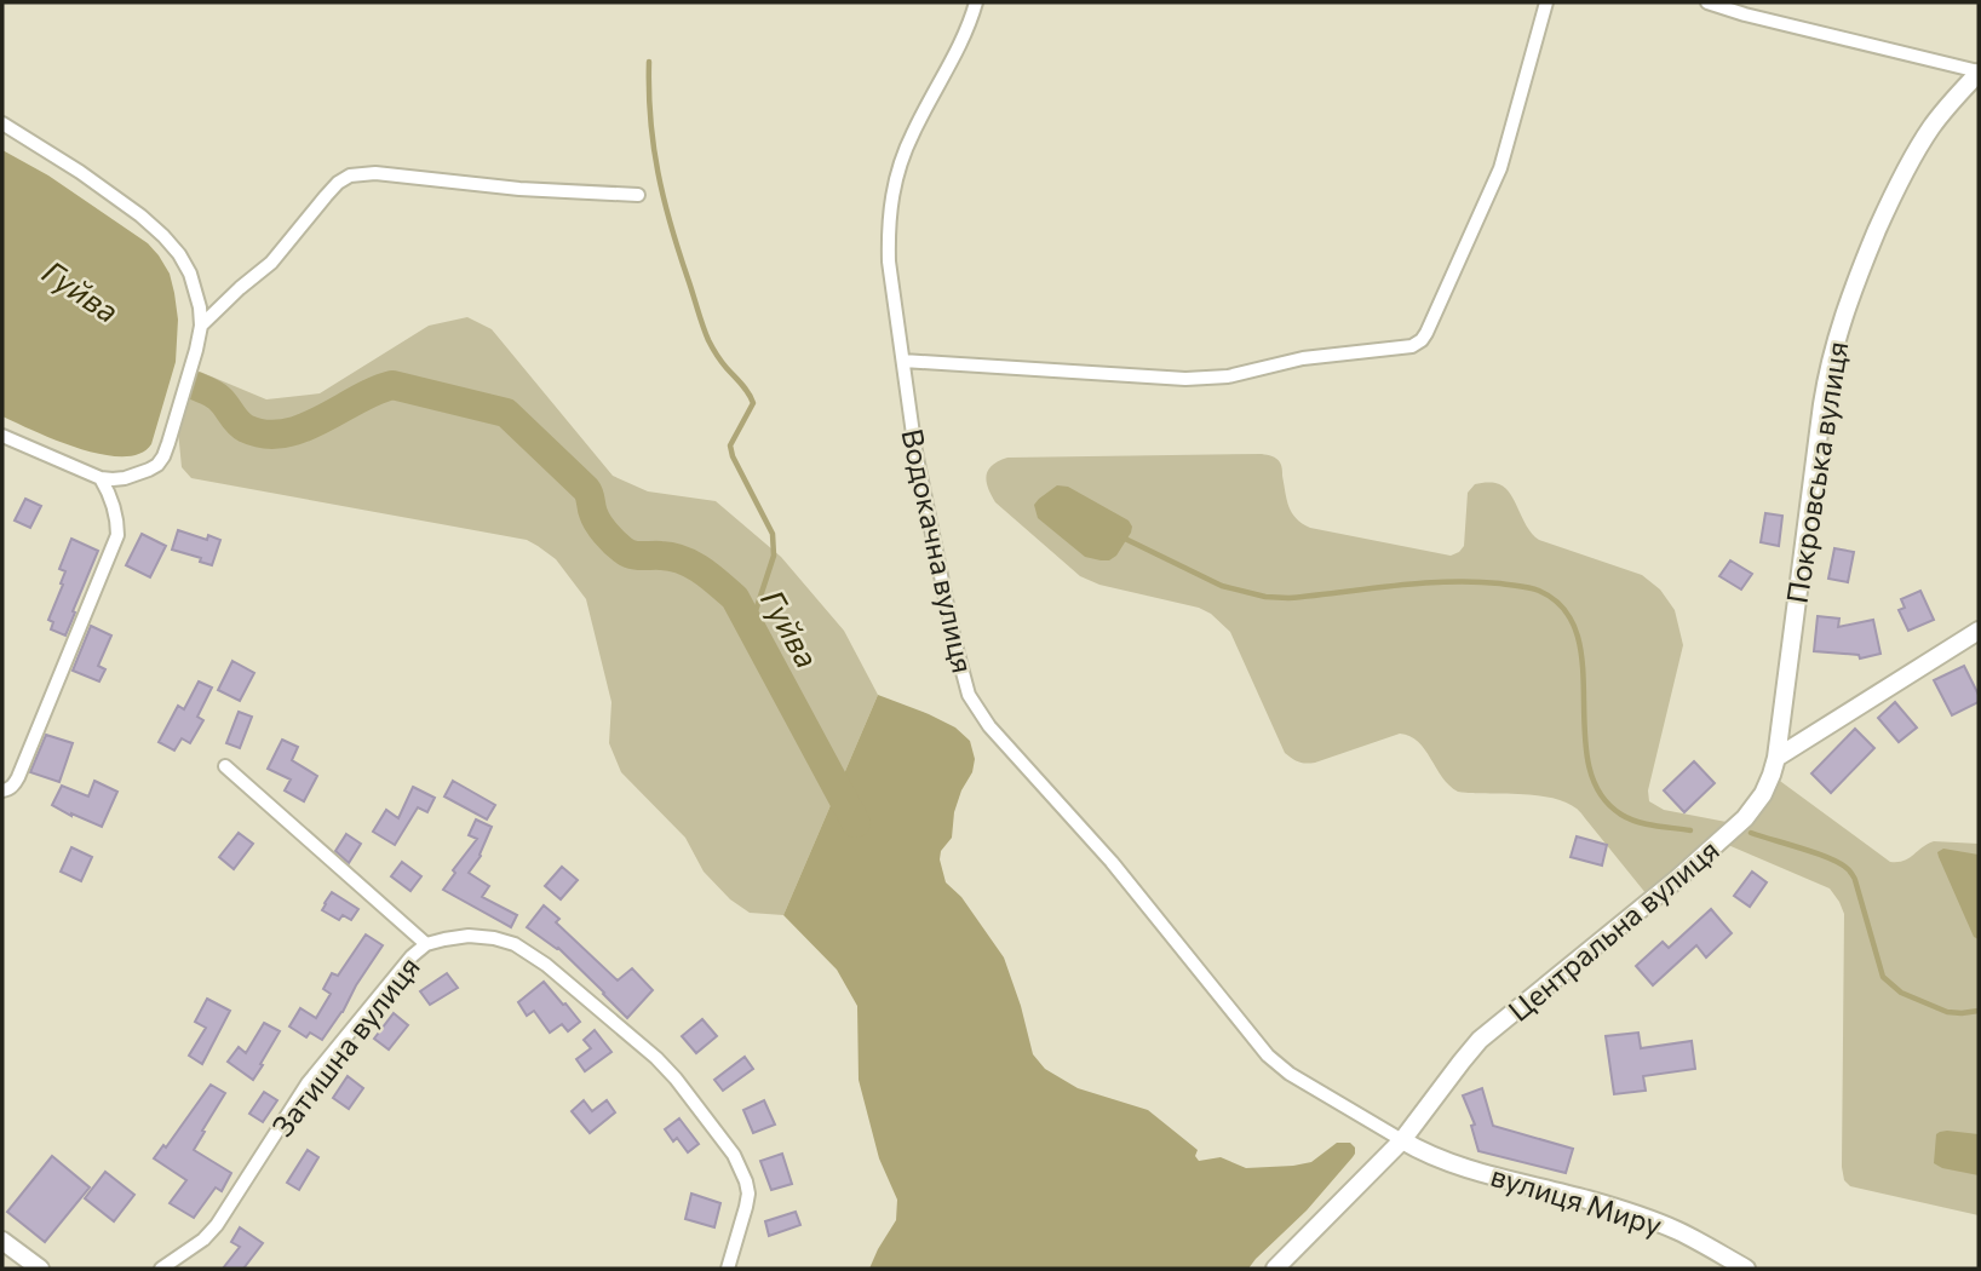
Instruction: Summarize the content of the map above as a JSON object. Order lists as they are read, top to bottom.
{
  "streets": {
    "street": [
      "Покровська вулиця",
      "Водокачна вулиця",
      "Центральна вулиця",
      "Затишна вулиця",
      "вулиця Миру"
    ]
  },
  "crossings": [
    ["Покровська вулиця", "Центральна вулиця"],
    ["Водокачна вулиця", "Центральна вулиця"],
    ["Водокачна вулиця", "вулиця Миру"],
    ["Центральна вулиця", "вулиця Миру"]
  ],
  "water": ["Гуйва"]
}
